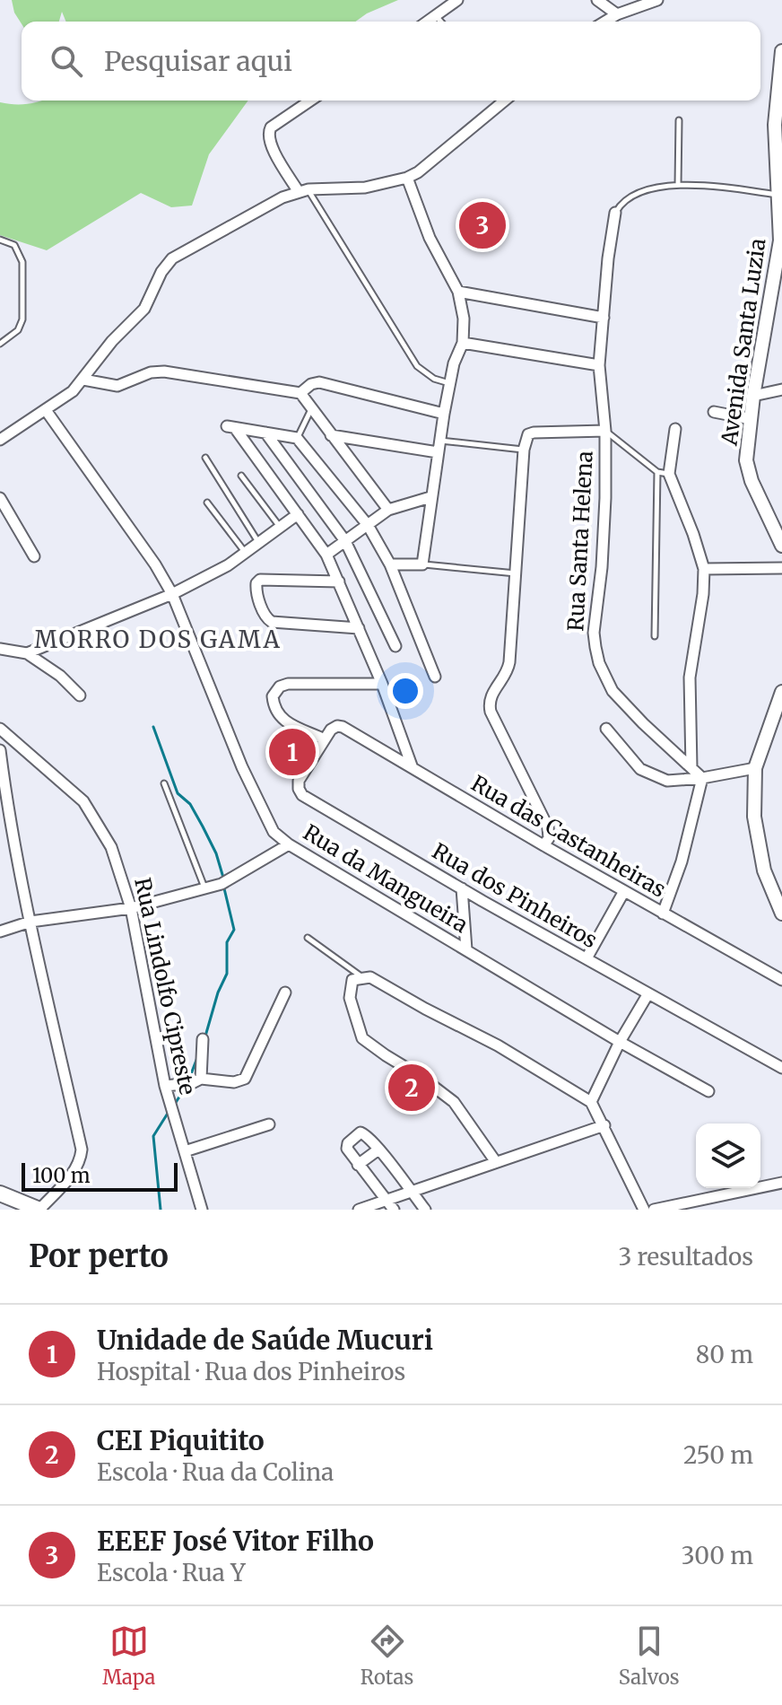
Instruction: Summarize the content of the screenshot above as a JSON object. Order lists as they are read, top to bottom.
{
  "streets": {
    "street": [
      "Avenida Santa Luzia",
      "Rua Santa Helena",
      "Rua das Castanheiras",
      "Rua da Mangueira",
      "Rua dos Pinheiros",
      "Rua Lindolfo Cipreste"
    ]
  },
  "crossings": [
    ["Rua das Castanheiras", "Rua dos Pinheiros"]
  ],
  "districts": ["MORRO DOS GAMA"],
  "scale_bar": "100 m",
  "page": {
    "search": "Pesquisar aqui",
    "pins": ["3", "1", "2"],
    "scale": "100 m",
    "heading": ["Por perto", "3 resultados"],
    "list": [
      {
        "mark": "1",
        "name": "Unidade de Saúde Mucuri",
        "note": "Hospital · Rua dos Pinheiros",
        "value": "80 m"
      },
      {
        "mark": "2",
        "name": "CEI Piquitito",
        "note": "Escola · Rua da Colina",
        "value": "250 m"
      },
      {
        "mark": "3",
        "name": "EEEF José Vitor Filho",
        "note": "Escola · Rua Y",
        "value": "300 m"
      }
    ],
    "nav": ["Mapa", "Rotas", "Salvos"]
  }
}
